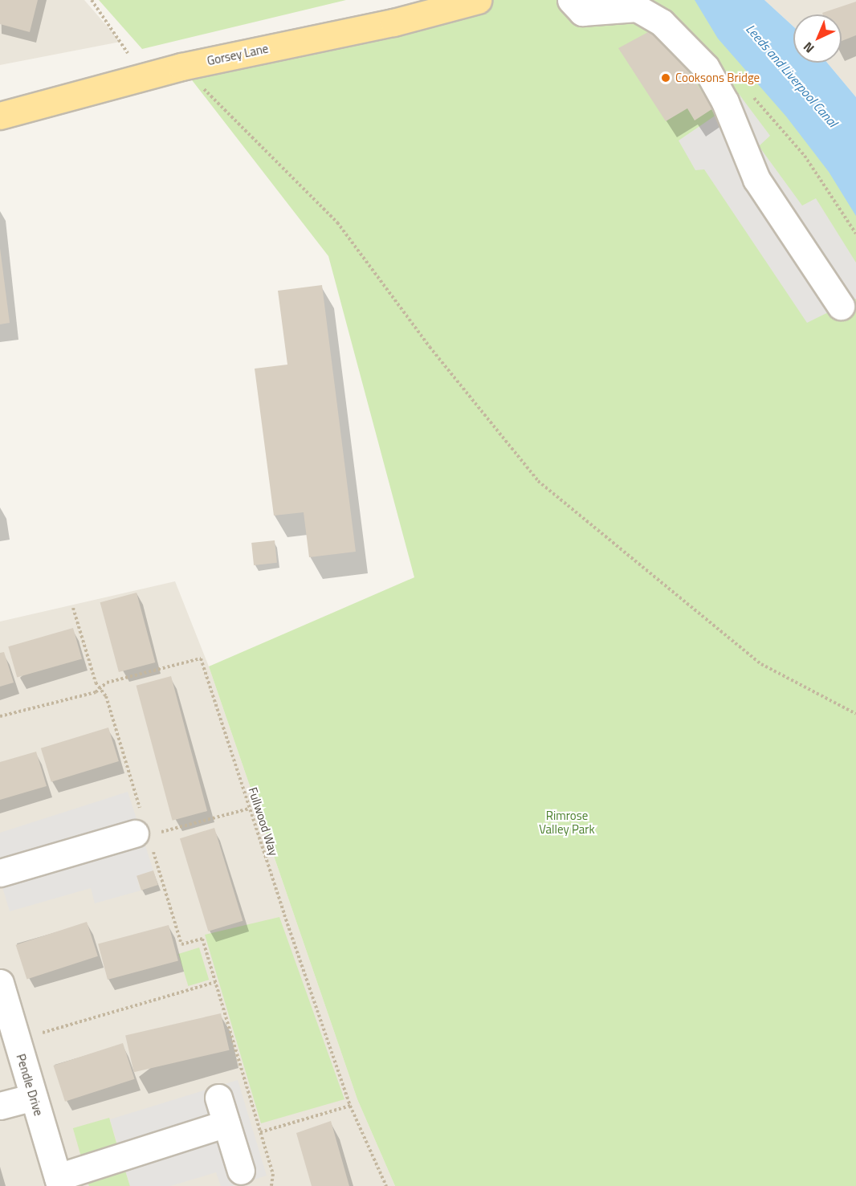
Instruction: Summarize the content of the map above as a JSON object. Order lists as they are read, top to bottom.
{
  "streets": {
    "main road": ["Gorsey Lane"],
    "street": ["Pendle Drive"],
    "path": ["Fullwood Way"]
  },
  "water": ["Leeds and Liverpool Canal"],
  "parks": ["Rimrose Valley Park"],
  "places": ["Cooksons Bridge"],
  "north": "bottom left"
}
